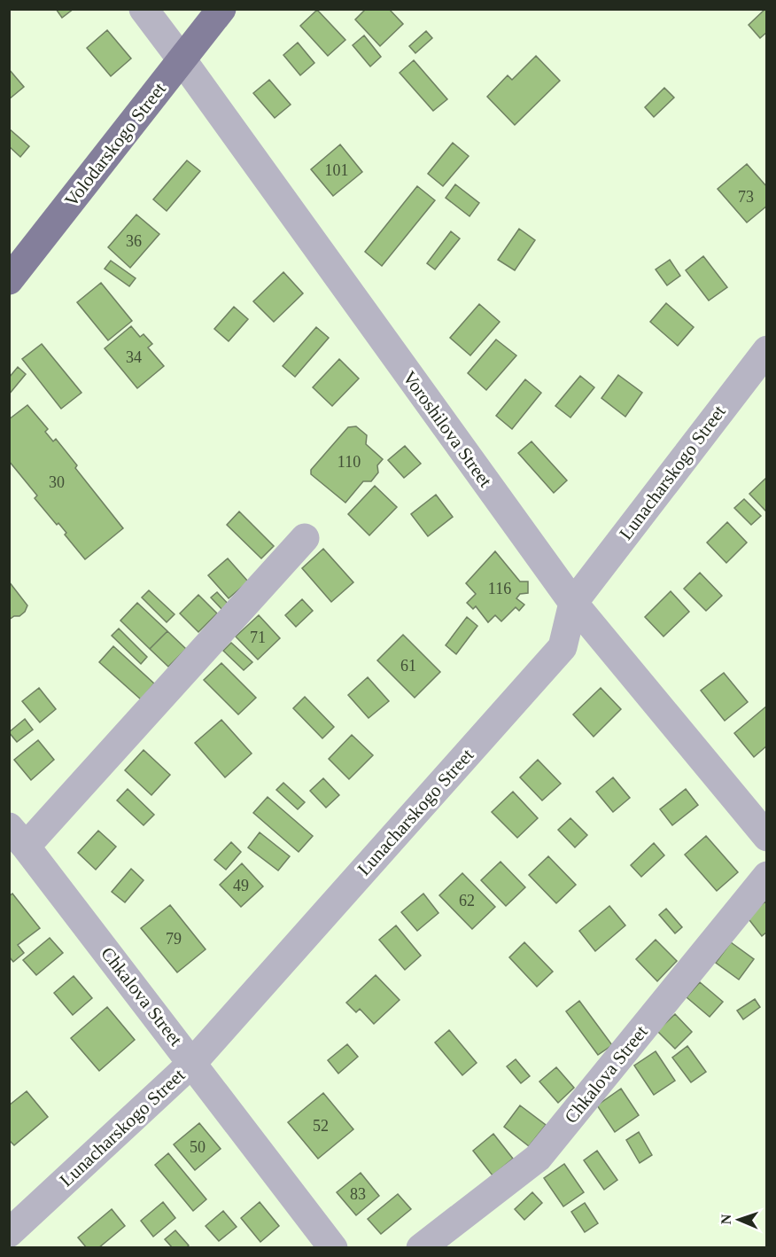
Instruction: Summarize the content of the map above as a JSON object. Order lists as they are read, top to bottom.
{
  "streets": {
    "main road": ["Volodarskogo Street"],
    "street": ["Voroshilova Street", "Lunacharskogo Street", "Chkalova Street"]
  },
  "crossings": [
    ["Volodarskogo Street", "Voroshilova Street"],
    ["Voroshilova Street", "Lunacharskogo Street"],
    ["Lunacharskogo Street", "Chkalova Street"]
  ],
  "house_numbers": [
    "101",
    "73",
    "36",
    "34",
    "110",
    "30",
    "116",
    "71",
    "61",
    "49",
    "62",
    "79",
    "52",
    "50",
    "83"
  ],
  "north": "left"
}
